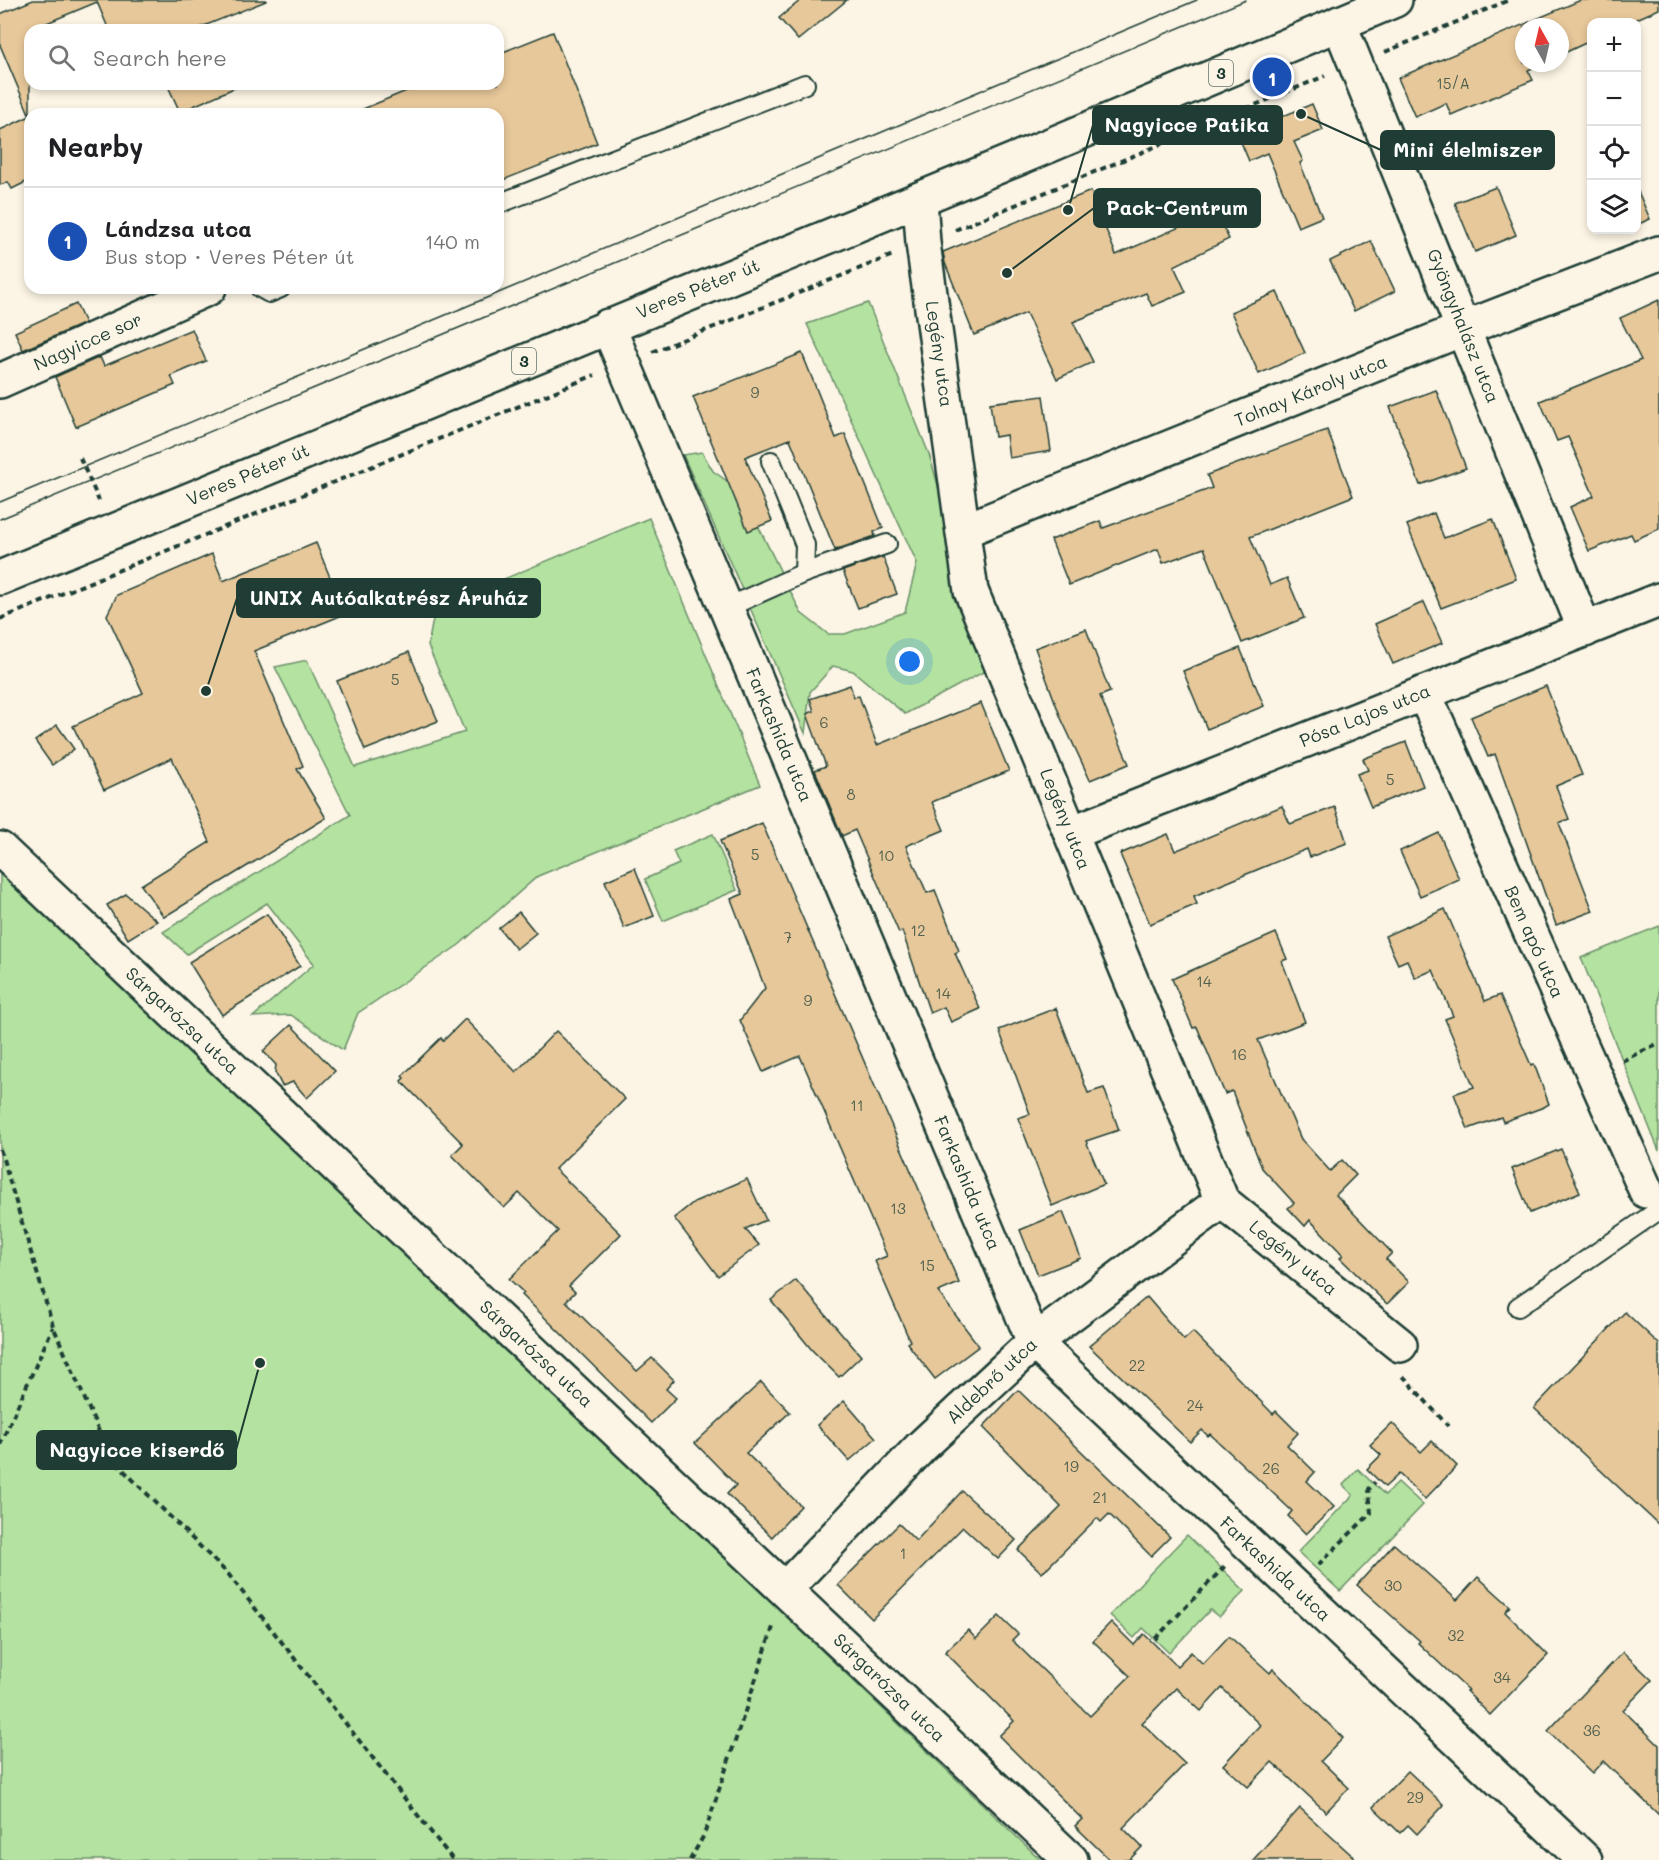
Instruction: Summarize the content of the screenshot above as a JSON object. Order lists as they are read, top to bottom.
{
  "streets": {
    "street": [
      "3",
      "Veres Péter út",
      "Gyöngyhalász utca",
      "Nagyicce sor",
      "Legény utca",
      "Tolnay Károly utca",
      "Pósa Lajos utca",
      "Farkashida utca",
      "Bem apó utca",
      "Sárgarózsa utca",
      "Aldebrő utca"
    ]
  },
  "crossings": [
    ["Veres Péter út", "Gyöngyhalász utca"],
    ["Veres Péter út", "Legény utca"],
    ["Veres Péter út", "Farkashida utca"],
    ["Gyöngyhalász utca", "Tolnay Károly utca"],
    ["Gyöngyhalász utca", "Pósa Lajos utca"],
    ["Legény utca", "Tolnay Károly utca"],
    ["Legény utca", "Pósa Lajos utca"],
    ["Legény utca", "Aldebrő utca"],
    ["Pósa Lajos utca", "Bem apó utca"],
    ["Farkashida utca", "Aldebrő utca"],
    ["Sárgarózsa utca", "Aldebrő utca"]
  ],
  "places": [
    "Mini élelmiszer",
    "Nagyicce Patika",
    "Pack-Centrum",
    "UNIX Autóalkatrész Áruház",
    "Nagyicce kiserdő"
  ],
  "house_numbers": [
    "15/A",
    "9",
    "5",
    "6",
    "5",
    "8",
    "5",
    "10",
    "12",
    "7",
    "14",
    "14",
    "9",
    "16",
    "11",
    "13",
    "15",
    "22",
    "24",
    "19",
    "26",
    "21",
    "1",
    "30",
    "32",
    "34",
    "36",
    "29"
  ],
  "north": "top",
  "page": {
    "map_buttons": ["+", "−"],
    "search": "Search here",
    "pins": "1",
    "heading": "Nearby",
    "list": [
      {
        "mark": "1",
        "name": "Lándzsa utca",
        "note": "Bus stop · Veres Péter út",
        "value": "140 m"
      }
    ]
  }
}
